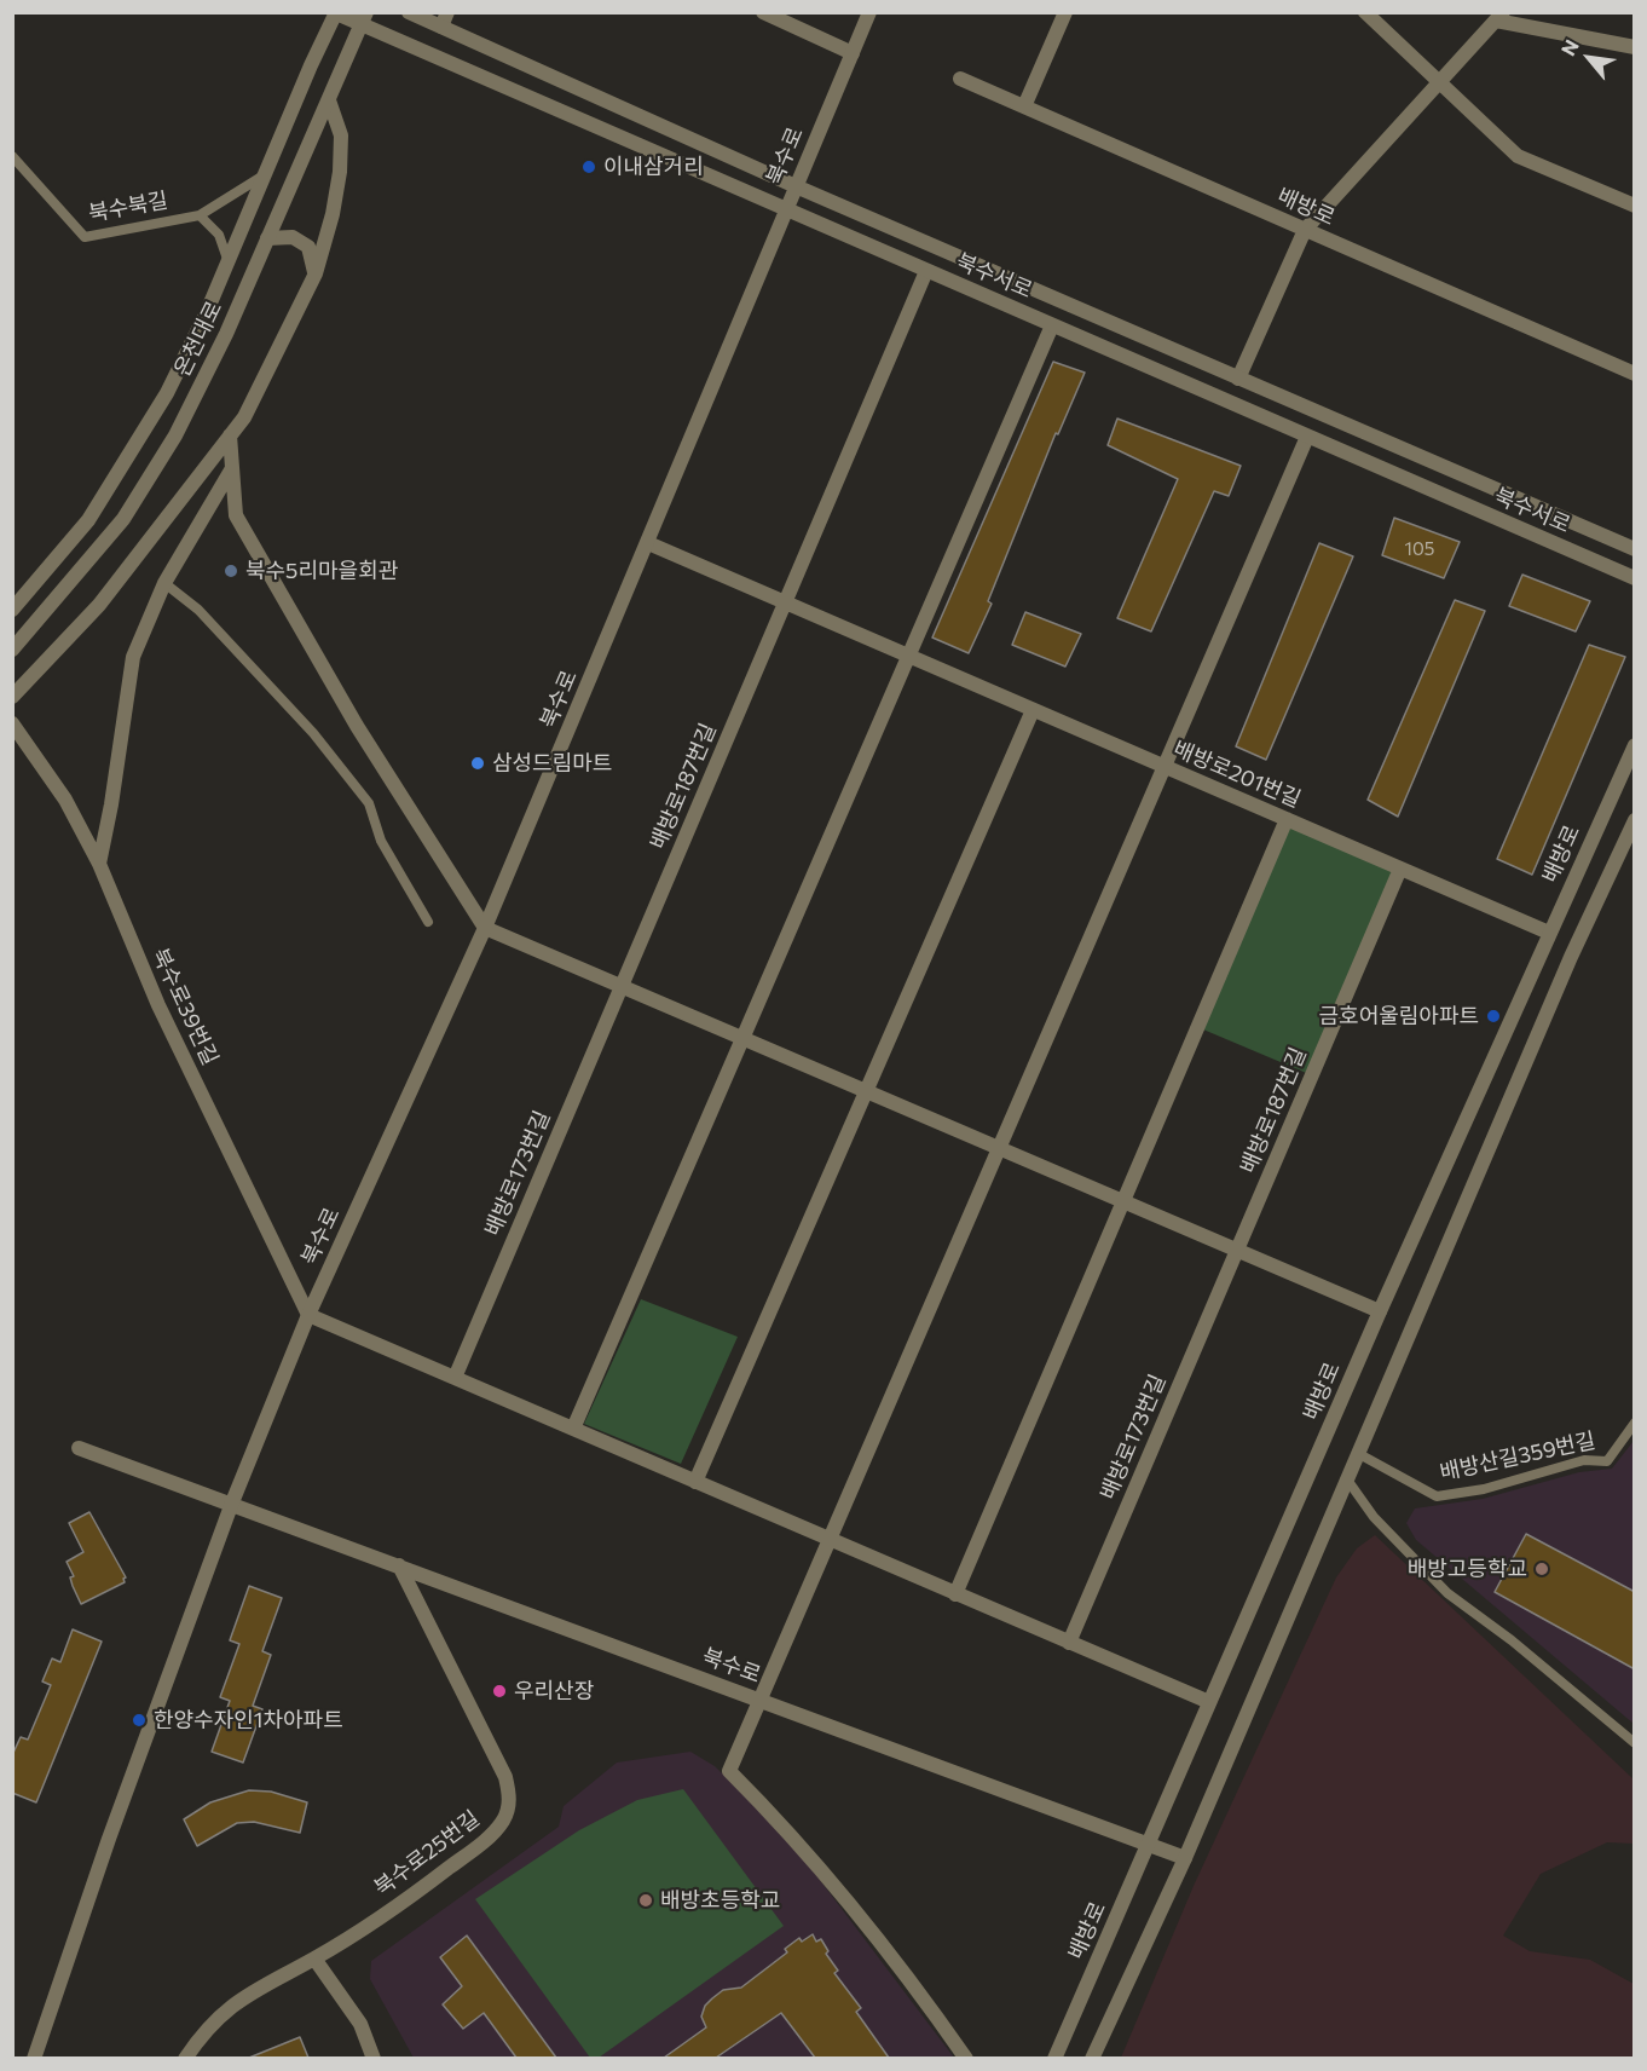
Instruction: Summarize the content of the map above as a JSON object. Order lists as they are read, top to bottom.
{
  "streets": {
    "street": [
      "북수로",
      "배방로",
      "북수서로",
      "온천대로",
      "배방로201번길",
      "배방로187번길",
      "북수로39번길",
      "배방로173번길",
      "북수로25번길"
    ],
    "lane": ["북수북길", "배방산길359번길"]
  },
  "crossings": [
    ["북수로", "배방로"],
    ["북수로", "북수서로"],
    ["북수로", "배방로201번길"],
    ["북수로", "북수로39번길"],
    ["북수로", "북수로25번길"],
    ["배방로", "배방로201번길"],
    ["북수서로", "온천대로"],
    ["배방로201번길", "배방로187번길"],
    ["배방로187번길", "배방로173번길"]
  ],
  "places": [
    "이내삼거리",
    "북수5리마을회관",
    "삼성드림마트",
    "금호어울림아파트",
    "배방고등학교",
    "우리산장",
    "한양수자인1차아파트",
    "배방초등학교"
  ],
  "house_numbers": ["105"],
  "north": "top left"
}
